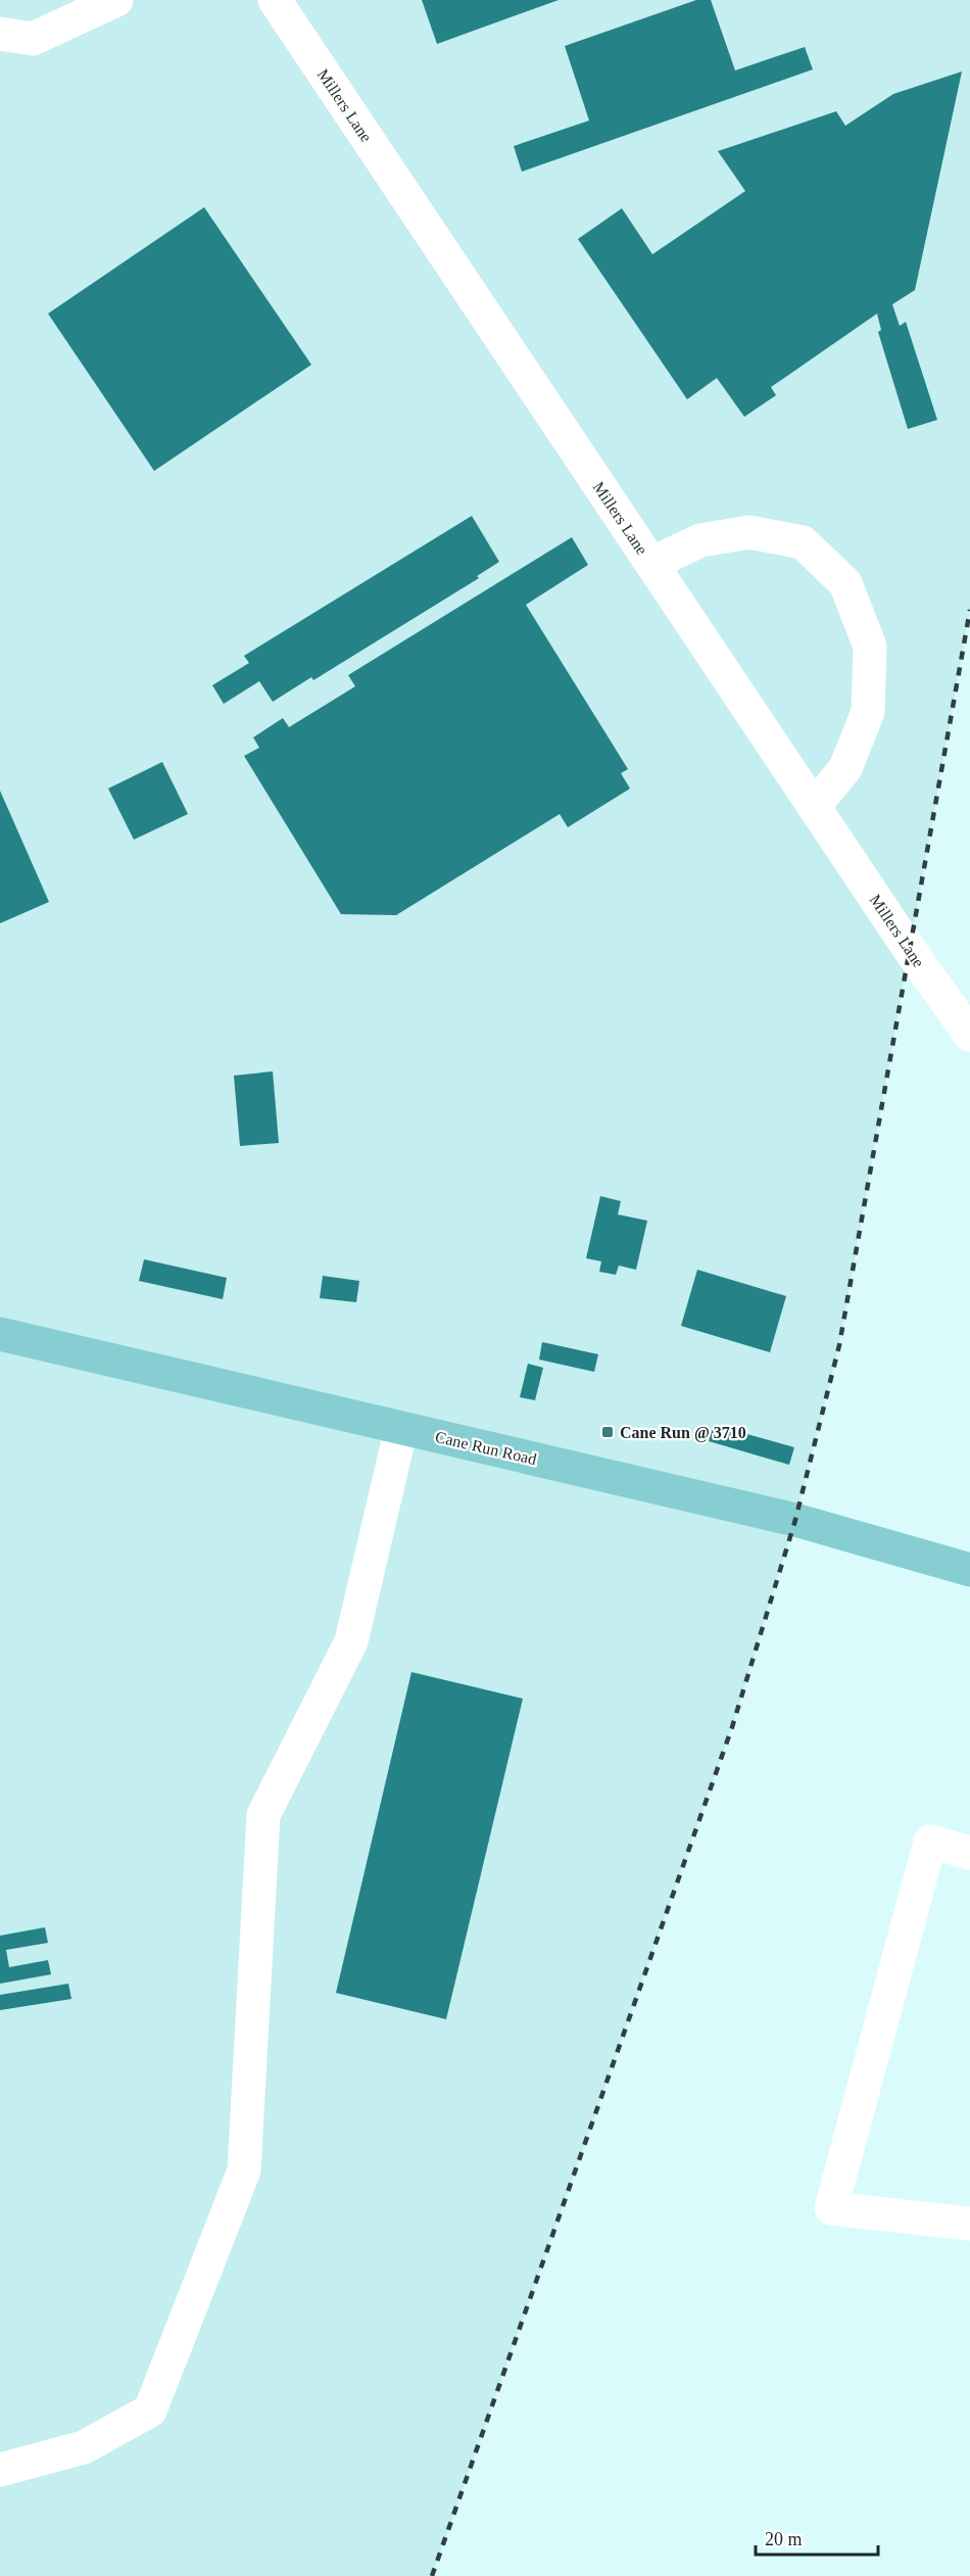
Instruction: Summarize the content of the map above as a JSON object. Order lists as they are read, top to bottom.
{
  "streets": {
    "main road": ["Cane Run Road"],
    "street": ["Millers Lane"]
  },
  "places": {
    "transit": ["Cane Run @ 3710"]
  },
  "scale_bar": "20 m"
}
